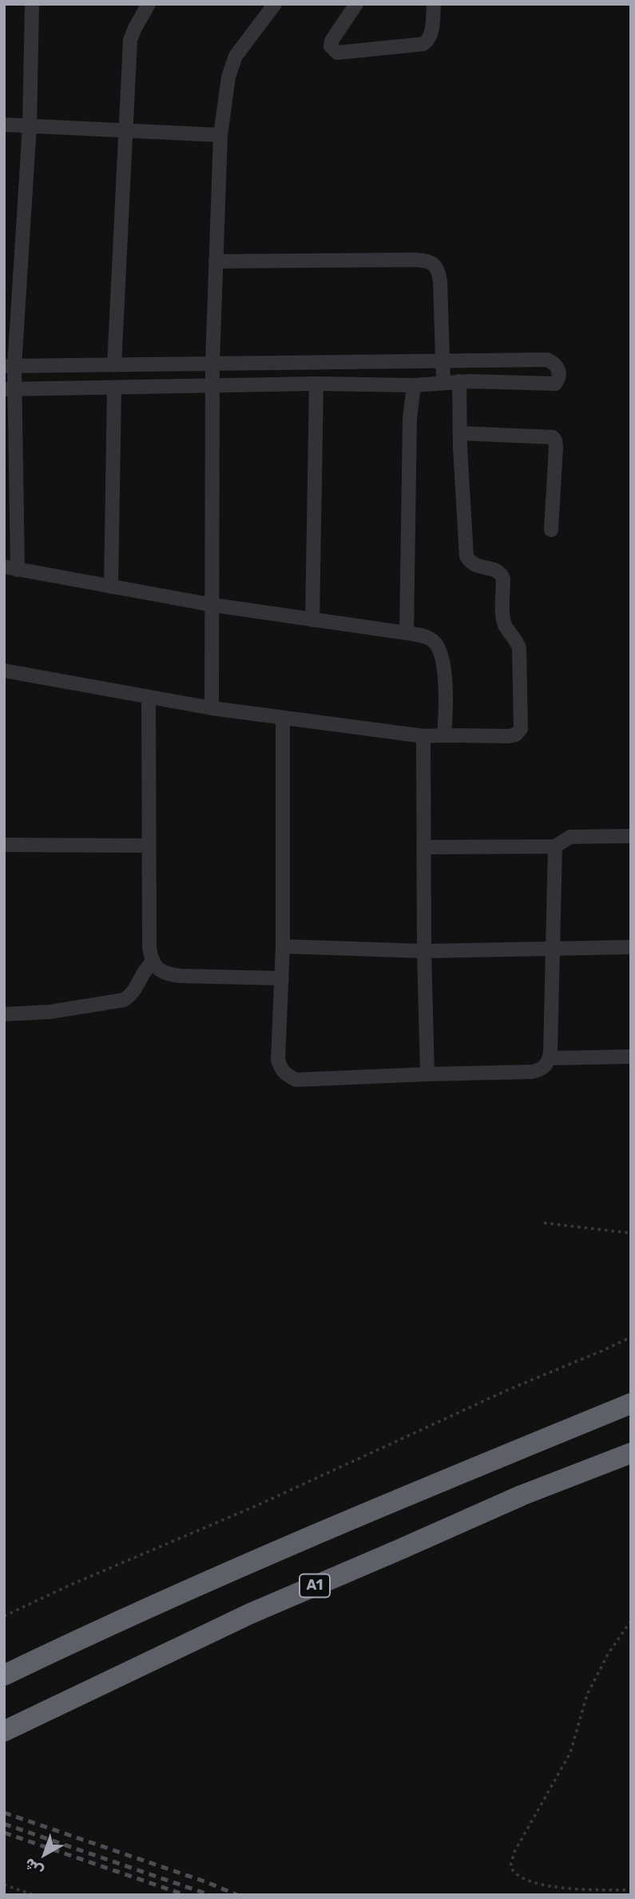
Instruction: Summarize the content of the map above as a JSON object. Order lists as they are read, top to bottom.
{
  "streets": {
    "highway": ["A1"]
  },
  "north": "bottom left"
}
